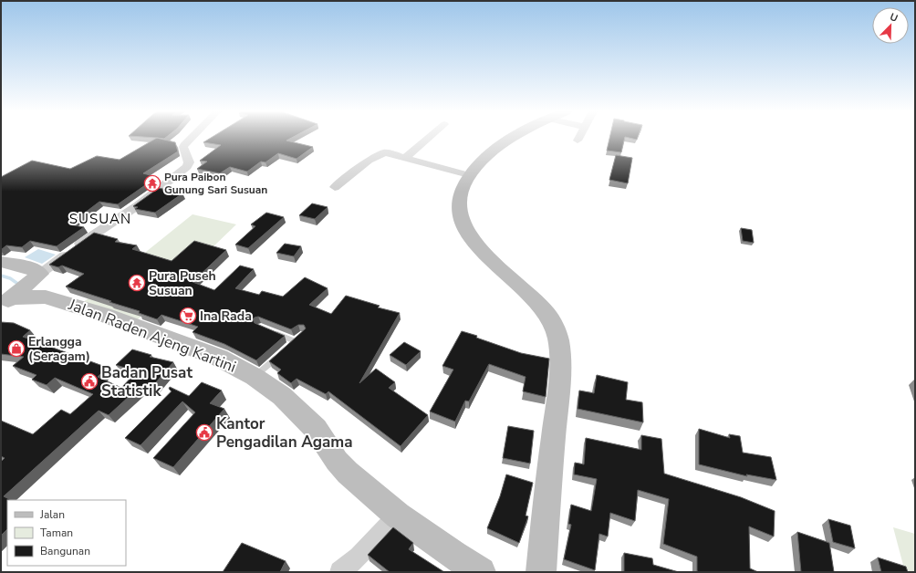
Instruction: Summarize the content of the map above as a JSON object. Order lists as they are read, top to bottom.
{
  "streets": {
    "street": ["Jalan Raden Ajeng Kartini"]
  },
  "districts": ["SUSUAN"],
  "places": {
    "temple": ["Pura Paibon Gunung Sari Susuan", "Pura Puseh Susuan"],
    "supermarket": ["Ina Rada"],
    "shop": ["Erlangga (Seragam)"],
    "public building": ["Badan Pusat Statistik", "Kantor Pengadilan Agama"]
  },
  "legend": ["Jalan", "Taman", "Bangunan"],
  "north": "top right"
}
